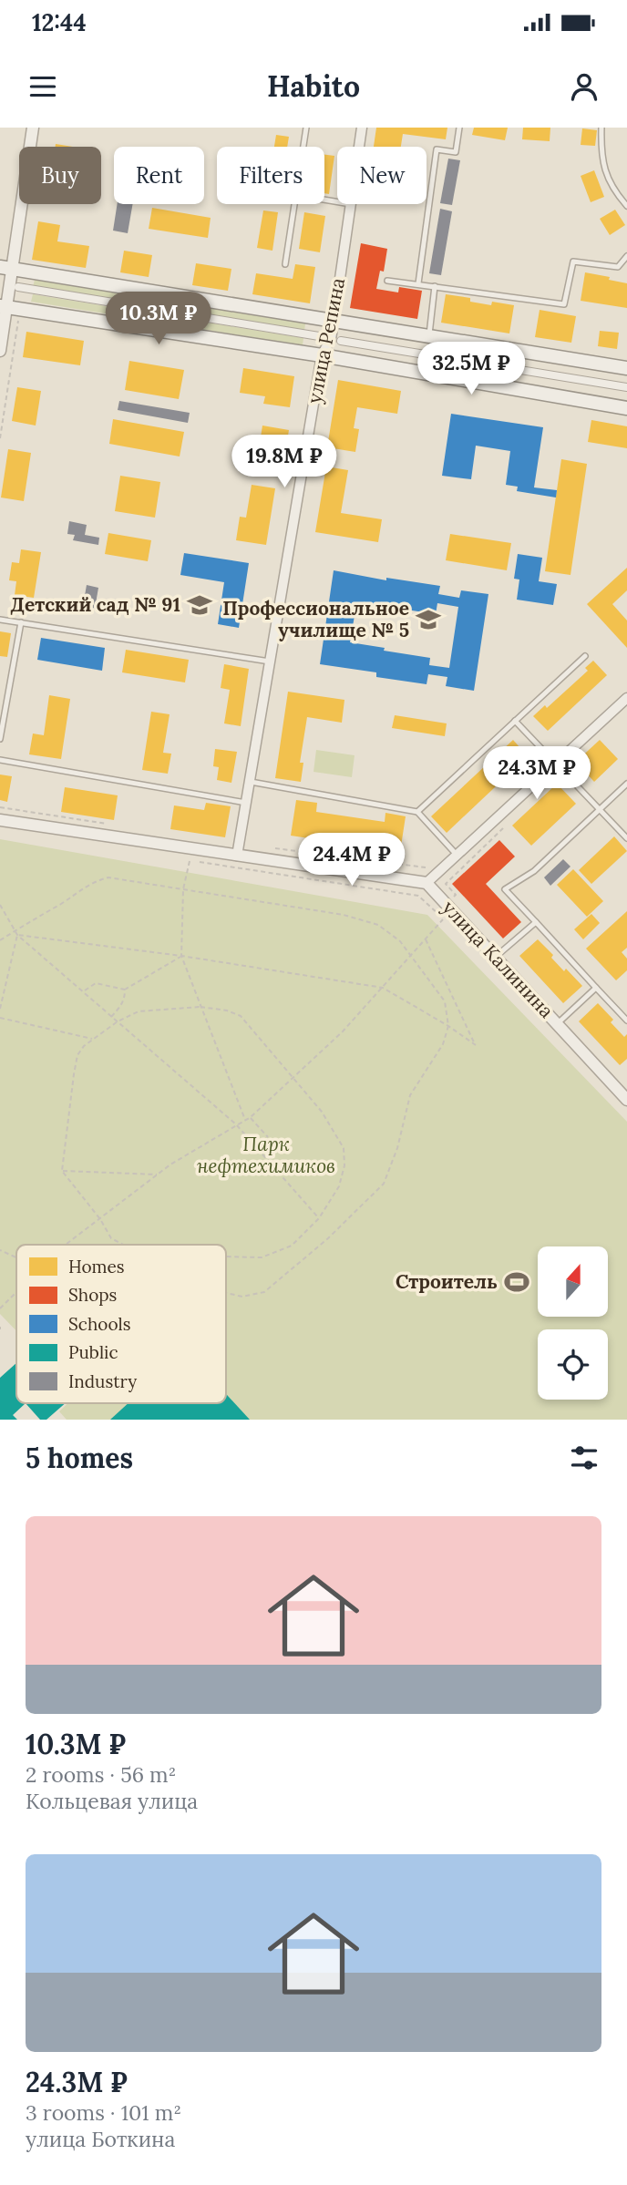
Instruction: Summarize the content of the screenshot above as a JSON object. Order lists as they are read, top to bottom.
{
  "streets": {
    "street": ["улица Репина", "улица Калинина"]
  },
  "parks": ["Парк нефтехимиков"],
  "places": {
    "school or university": ["Детский сад № 91", "Профессиональное училище № 5"],
    "sports": ["Строитель"]
  },
  "legend": [
    "Homes",
    "Shops",
    "Schools",
    "Public",
    "Industry"
  ],
  "north": "top",
  "page": {
    "status": "12:44",
    "header": "Habito",
    "chip": [
      "Buy",
      "Rent",
      "Filters",
      "New"
    ],
    "price": [
      "10.3M ₽",
      "32.5M ₽",
      "19.8M ₽",
      "24.3M ₽",
      "24.4M ₽"
    ],
    "heading": "5 homes",
    "list": [
      {
        "name": "10.3M ₽",
        "note": "2 rooms · 56 m² · Кольцевая улица"
      },
      {
        "name": "24.3M ₽",
        "note": "3 rooms · 101 m² · улица Боткина"
      }
    ]
  }
}
